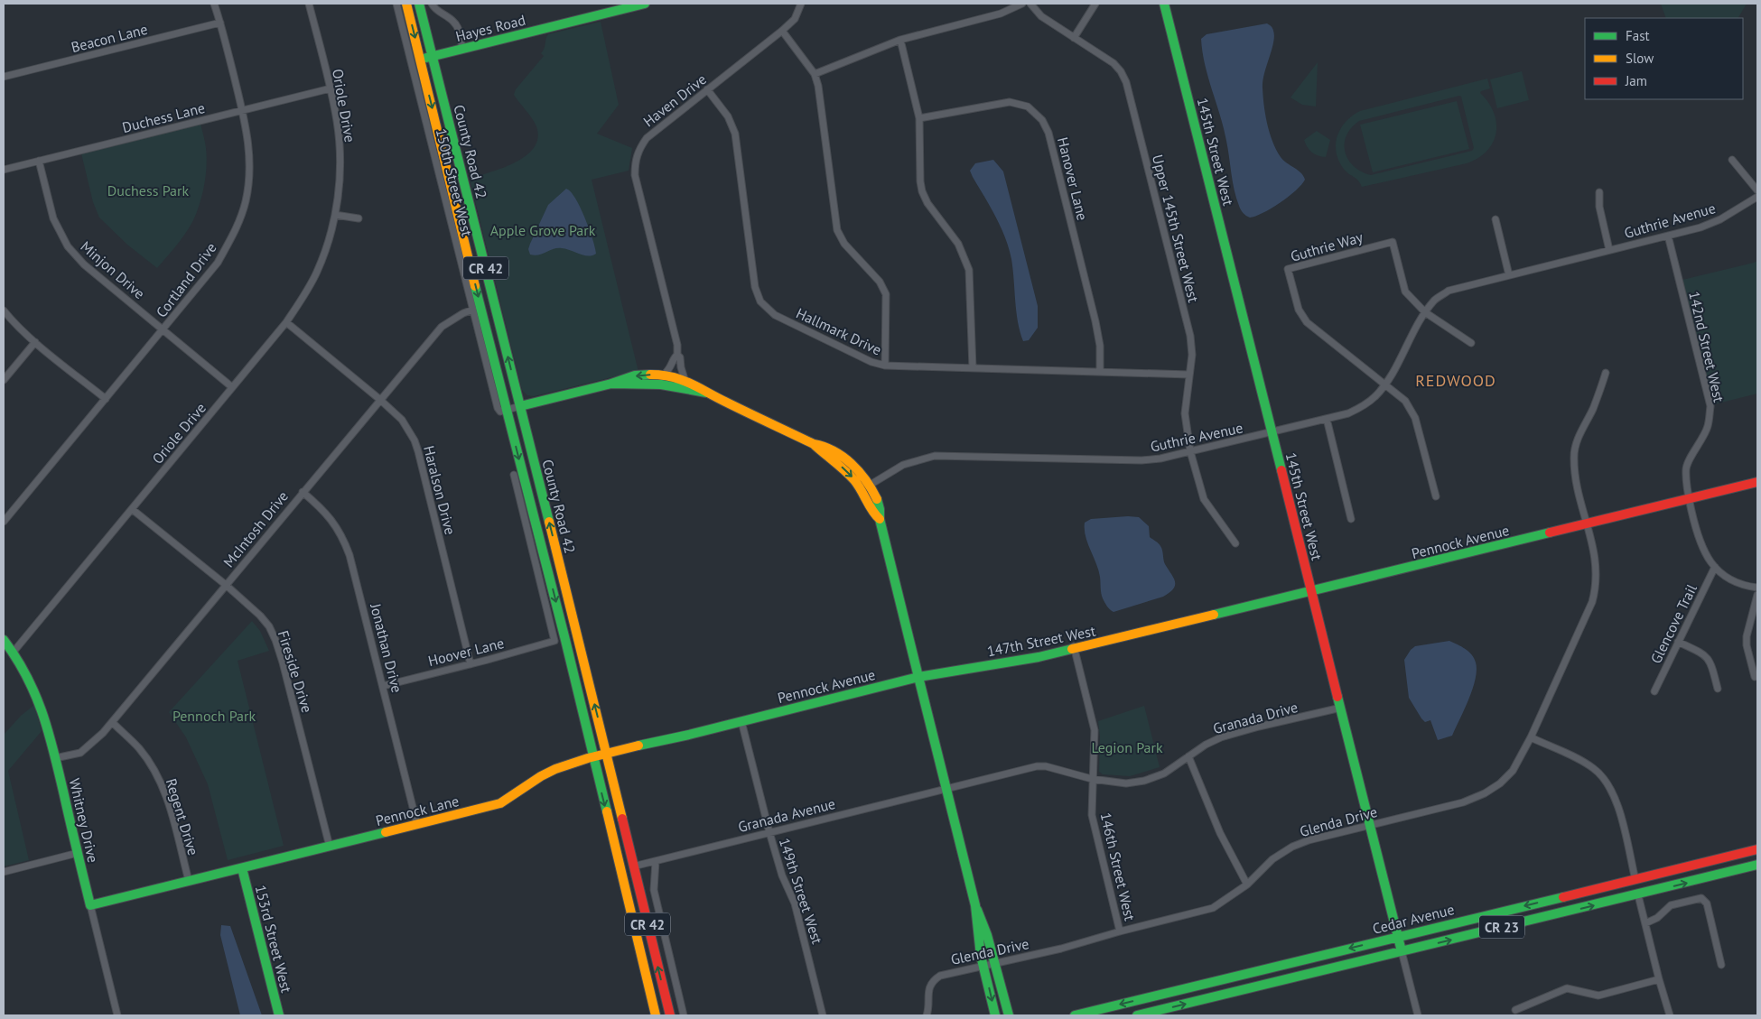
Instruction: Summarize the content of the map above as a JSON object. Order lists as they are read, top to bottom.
{
  "streets": {
    "main road": [
      "Hayes Road",
      "County Road 42",
      "145th Street West",
      "CR 42",
      "Pennock Avenue",
      "147th Street West",
      "Pennock Lane",
      "Whitney Drive",
      "Cedar Avenue",
      "CR 23",
      "153rd Street West"
    ],
    "street": [
      "Beacon Lane",
      "Haven Drive",
      "Oriole Drive",
      "Duchess Lane",
      "Hanover Lane",
      "150th Street West",
      "Guthrie Avenue",
      "Upper 145th Street West",
      "Guthrie Way",
      "Minjon Drive",
      "Cortland Drive",
      "Hallmark Drive",
      "142nd Street West",
      "Haralson Drive",
      "McIntosh Drive",
      "Glencove Trail",
      "Jonathan Drive",
      "Hoover Lane",
      "Fireside Drive",
      "Granada Drive",
      "Granada Avenue",
      "Regent Drive",
      "Glenda Drive",
      "146th Street West",
      "149th Street West"
    ]
  },
  "crossings": [
    ["Hayes Road", "County Road 42"],
    ["Beacon Lane", "Cortland Drive"],
    ["Haven Drive", "Hallmark Drive"],
    ["Oriole Drive", "Duchess Lane"],
    ["Oriole Drive", "Minjon Drive"],
    ["Oriole Drive", "Haralson Drive"],
    ["Oriole Drive", "Fireside Drive"],
    ["Oriole Drive", "Whitney Drive"],
    ["Duchess Lane", "Minjon Drive"],
    ["Duchess Lane", "Cortland Drive"],
    ["County Road 42", "150th Street West"],
    ["County Road 42", "Pennock Lane"],
    ["County Road 42", "Granada Avenue"],
    ["145th Street West", "Guthrie Avenue"],
    ["145th Street West", "Pennock Avenue"],
    ["145th Street West", "Granada Drive"],
    ["145th Street West", "Glenda Drive"],
    ["145th Street West", "Cedar Avenue"],
    ["Hanover Lane", "Hallmark Drive"],
    ["150th Street West", "McIntosh Drive"],
    ["Guthrie Avenue", "Upper 145th Street West"],
    ["Guthrie Avenue", "Guthrie Way"],
    ["Guthrie Avenue", "142nd Street West"],
    ["Upper 145th Street West", "Hallmark Drive"],
    ["Minjon Drive", "Cortland Drive"],
    ["142nd Street West", "Pennock Avenue"],
    ["142nd Street West", "Glencove Trail"],
    ["Haralson Drive", "McIntosh Drive"],
    ["Haralson Drive", "Hoover Lane"],
    ["McIntosh Drive", "Jonathan Drive"],
    ["McIntosh Drive", "Fireside Drive"],
    ["McIntosh Drive", "Regent Drive"],
    ["McIntosh Drive", "Whitney Drive"],
    ["Pennock Avenue", "147th Street West"],
    ["Pennock Avenue", "Pennock Lane"],
    ["Pennock Avenue", "Glenda Drive"],
    ["Pennock Avenue", "149th Street West"],
    ["147th Street West", "146th Street West"],
    ["Jonathan Drive", "Hoover Lane"],
    ["Jonathan Drive", "Pennock Lane"],
    ["Fireside Drive", "Pennock Lane"],
    ["Granada Drive", "Granada Avenue"],
    ["Granada Drive", "146th Street West"],
    ["Pennock Lane", "Regent Drive"],
    ["Pennock Lane", "Whitney Drive"],
    ["Pennock Lane", "149th Street West"],
    ["Pennock Lane", "153rd Street West"],
    ["Granada Avenue", "149th Street West"],
    ["Glenda Drive", "146th Street West"]
  ],
  "districts": ["REDWOOD"],
  "parks": [
    "Duchess Park",
    "Apple Grove Park",
    "Pennoch Park",
    "Legion Park"
  ],
  "legend": ["Fast", "Slow", "Jam"]
}
